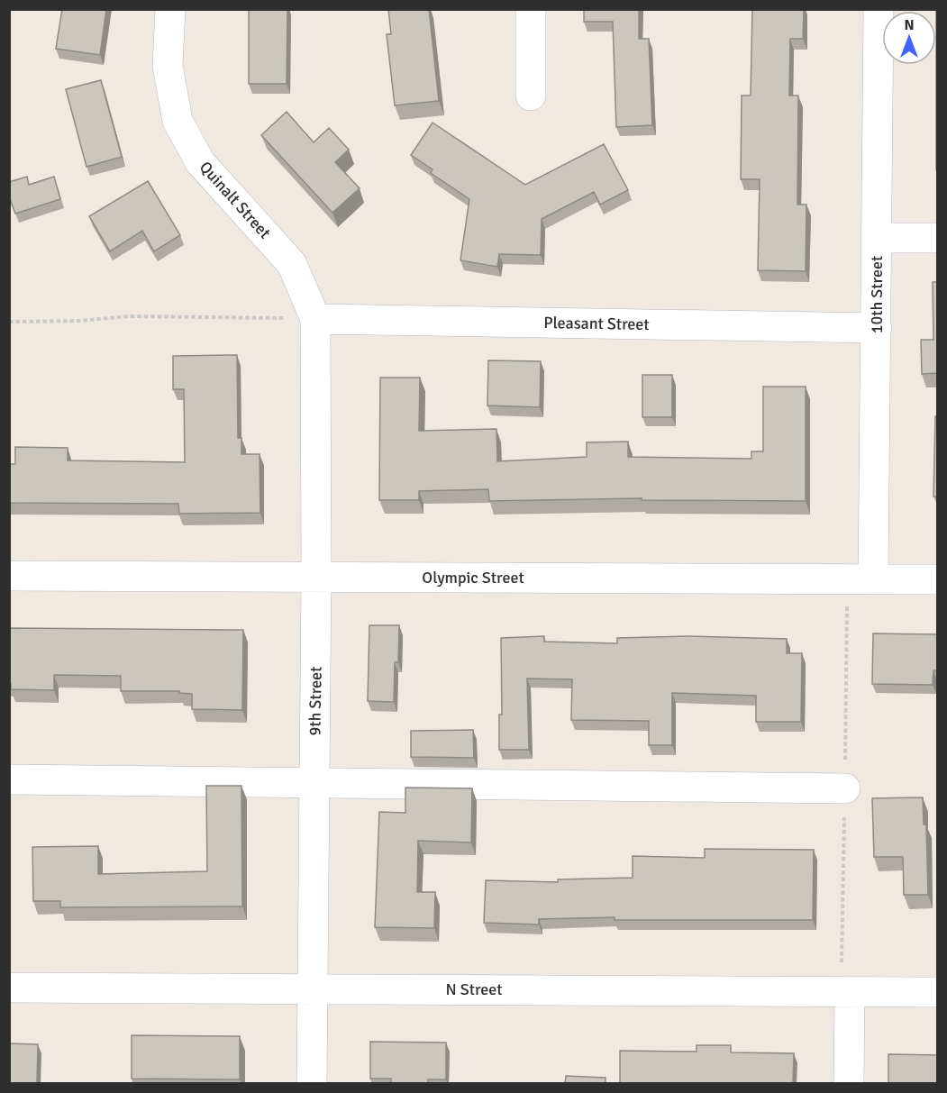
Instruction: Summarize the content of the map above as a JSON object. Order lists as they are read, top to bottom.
{
  "streets": {
    "street": [
      "Quinalt Street",
      "10th Street",
      "Pleasant Street",
      "Olympic Street",
      "9th Street",
      "N Street"
    ]
  },
  "crossings": [
    ["Quinalt Street", "Pleasant Street"],
    ["Quinalt Street", "9th Street"],
    ["10th Street", "Pleasant Street"],
    ["10th Street", "Olympic Street"],
    ["Pleasant Street", "9th Street"],
    ["Olympic Street", "9th Street"],
    ["9th Street", "N Street"]
  ],
  "north": "top"
}
